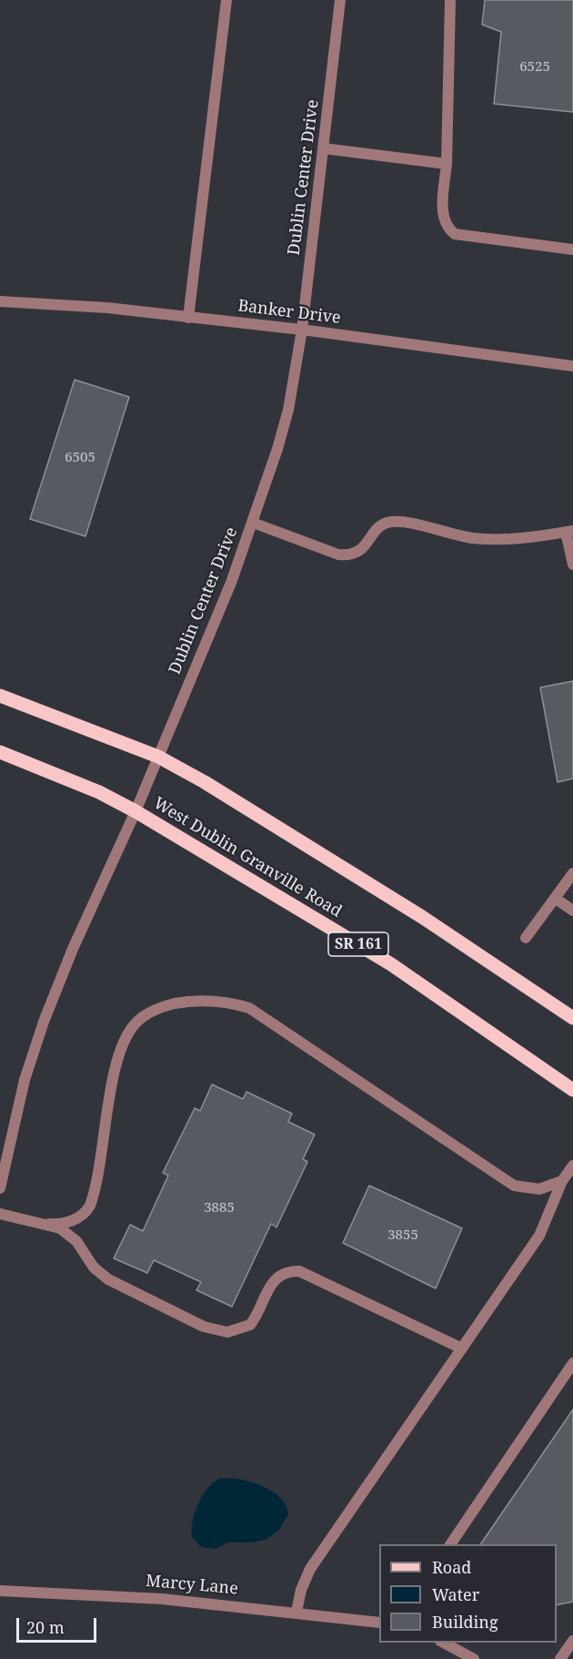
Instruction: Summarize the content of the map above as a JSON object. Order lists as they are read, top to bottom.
{
  "streets": {
    "main road": ["West Dublin Granville Road", "SR 161"],
    "street": ["Dublin Center Drive", "Banker Drive", "Marcy Lane"]
  },
  "crossings": [
    ["Dublin Center Drive", "Banker Drive"],
    ["Dublin Center Drive", "West Dublin Granville Road"]
  ],
  "house_numbers": [
    "6525",
    "6505",
    "3885",
    "3855"
  ],
  "legend": ["Road", "Water", "Building"],
  "scale_bar": "20 m"
}
